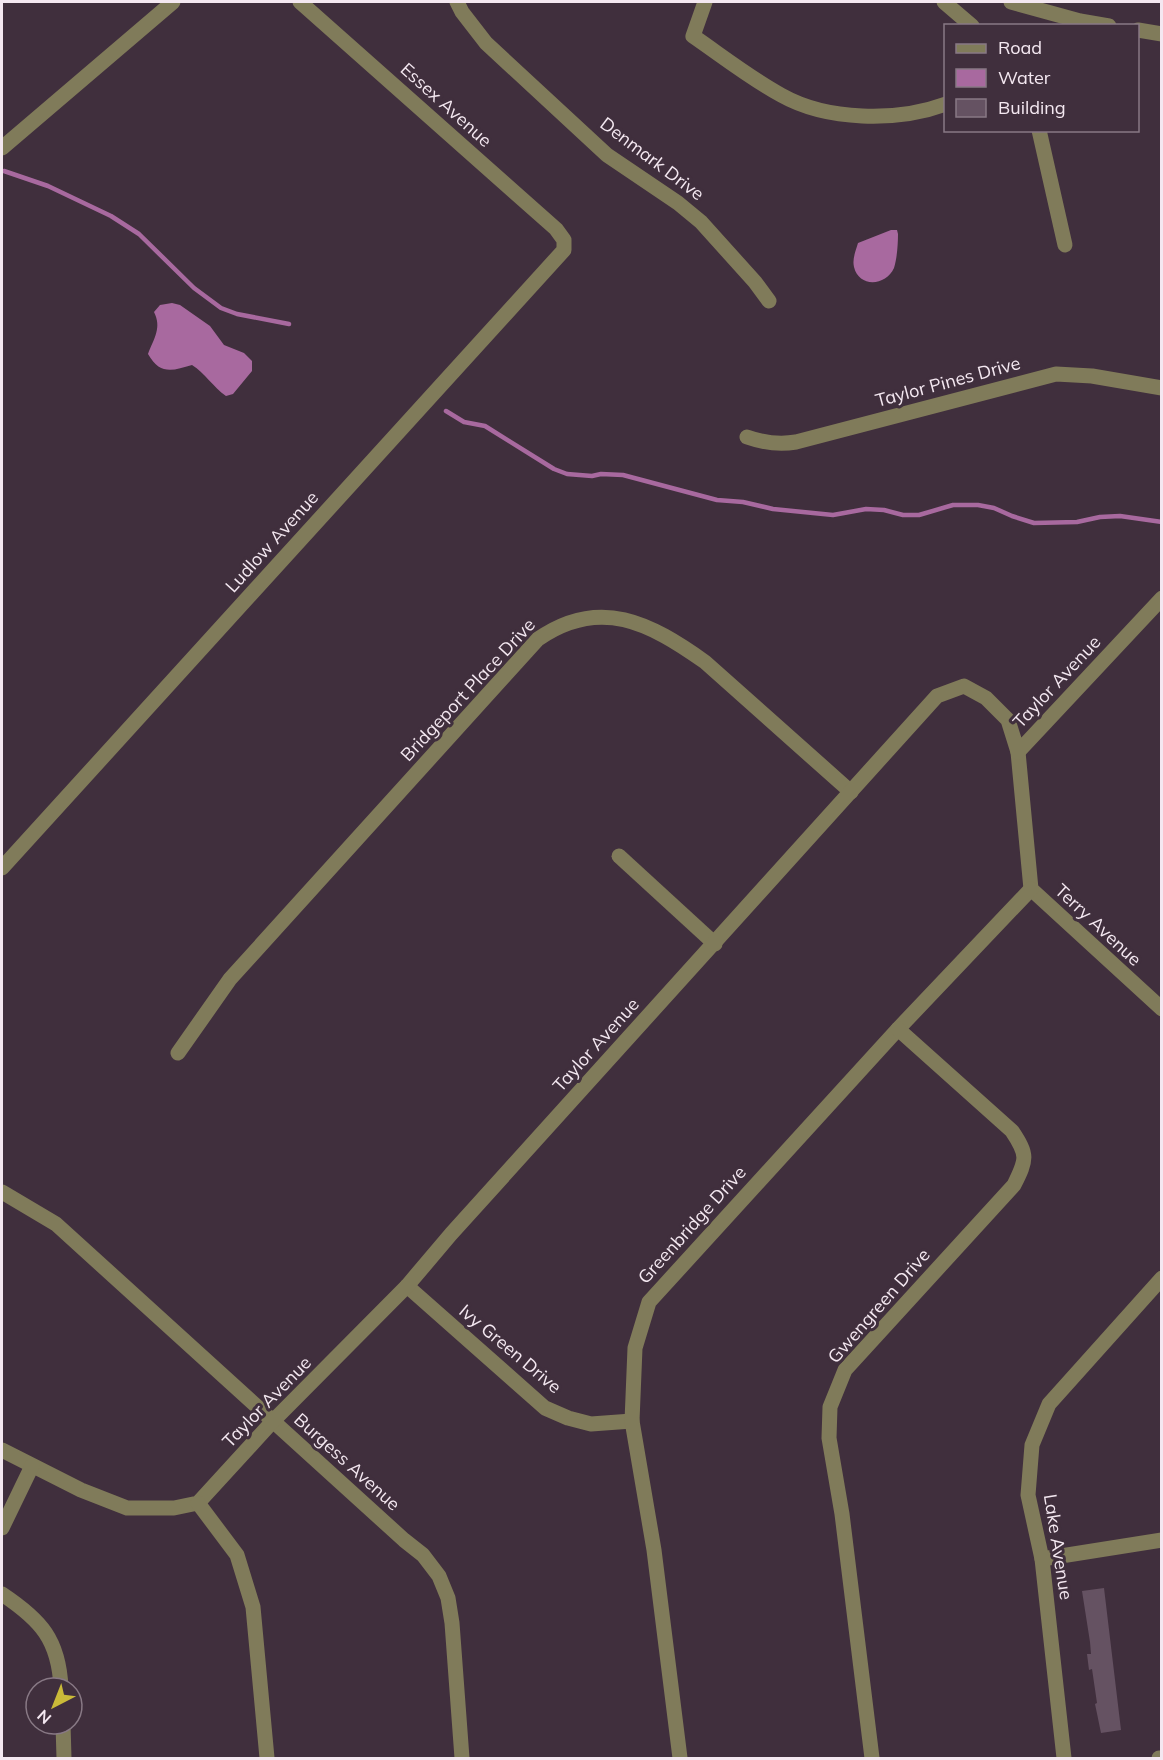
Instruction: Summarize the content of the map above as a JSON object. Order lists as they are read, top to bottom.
{
  "streets": {
    "street": [
      "Essex Avenue",
      "Denmark Drive",
      "Taylor Pines Drive",
      "Ludlow Avenue",
      "Taylor Avenue",
      "Bridgeport Place Drive",
      "Terry Avenue",
      "Greenbridge Drive",
      "Gwengreen Drive",
      "Ivy Green Drive",
      "Burgess Avenue",
      "Lake Avenue"
    ]
  },
  "crossings": [
    ["Essex Avenue", "Ludlow Avenue"],
    ["Taylor Avenue", "Bridgeport Place Drive"],
    ["Taylor Avenue", "Terry Avenue"],
    ["Taylor Avenue", "Ivy Green Drive"],
    ["Taylor Avenue", "Burgess Avenue"],
    ["Terry Avenue", "Greenbridge Drive"],
    ["Greenbridge Drive", "Gwengreen Drive"],
    ["Greenbridge Drive", "Ivy Green Drive"]
  ],
  "legend": ["Road", "Water", "Building"],
  "north": "bottom left"
}
